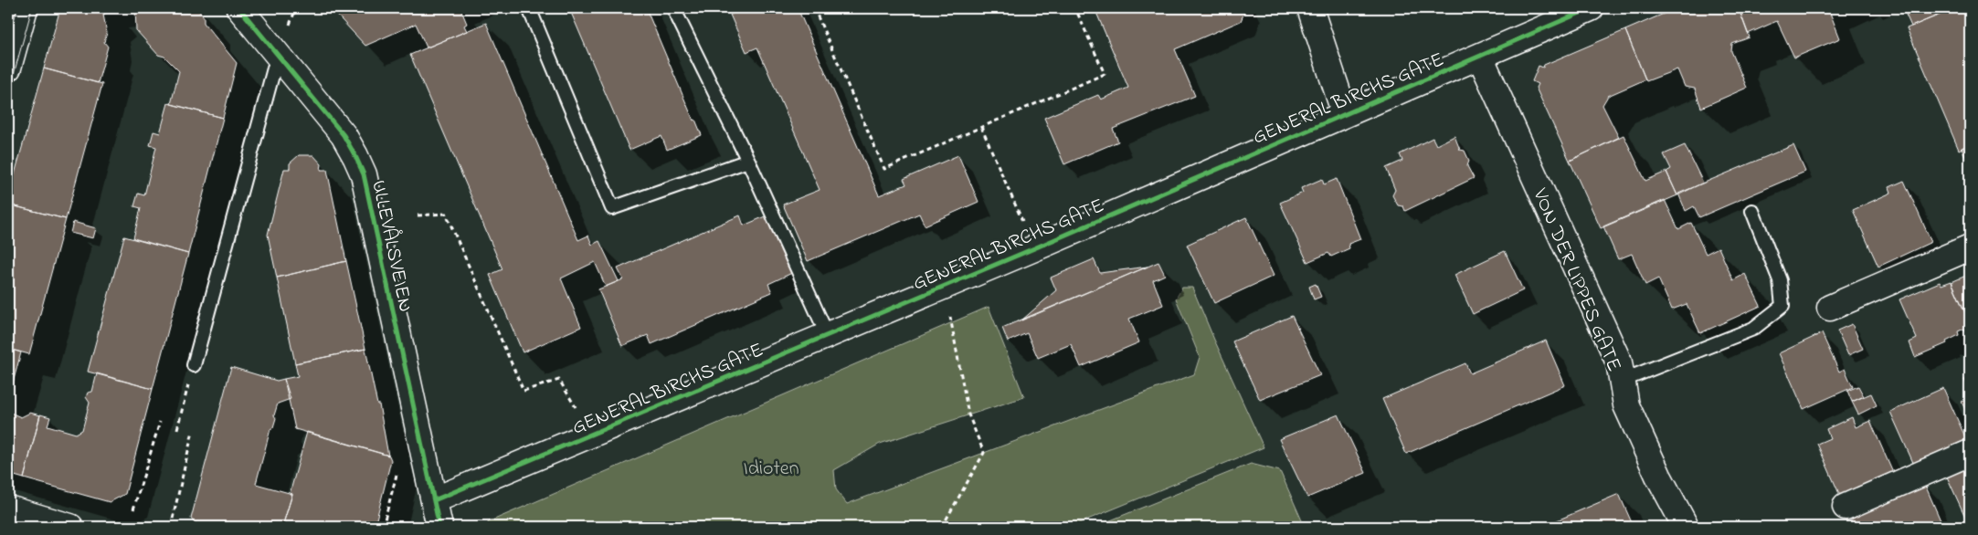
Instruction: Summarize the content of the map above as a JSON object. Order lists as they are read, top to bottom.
{
  "streets": {
    "street": ["GENERAL BIRCHS GATE", "ULLEVÅLSVEIEN", "VON DER LIPPES GATE"]
  },
  "crossings": [
    ["GENERAL BIRCHS GATE", "ULLEVÅLSVEIEN"],
    ["GENERAL BIRCHS GATE", "VON DER LIPPES GATE"]
  ],
  "parks": ["Idioten"]
}
